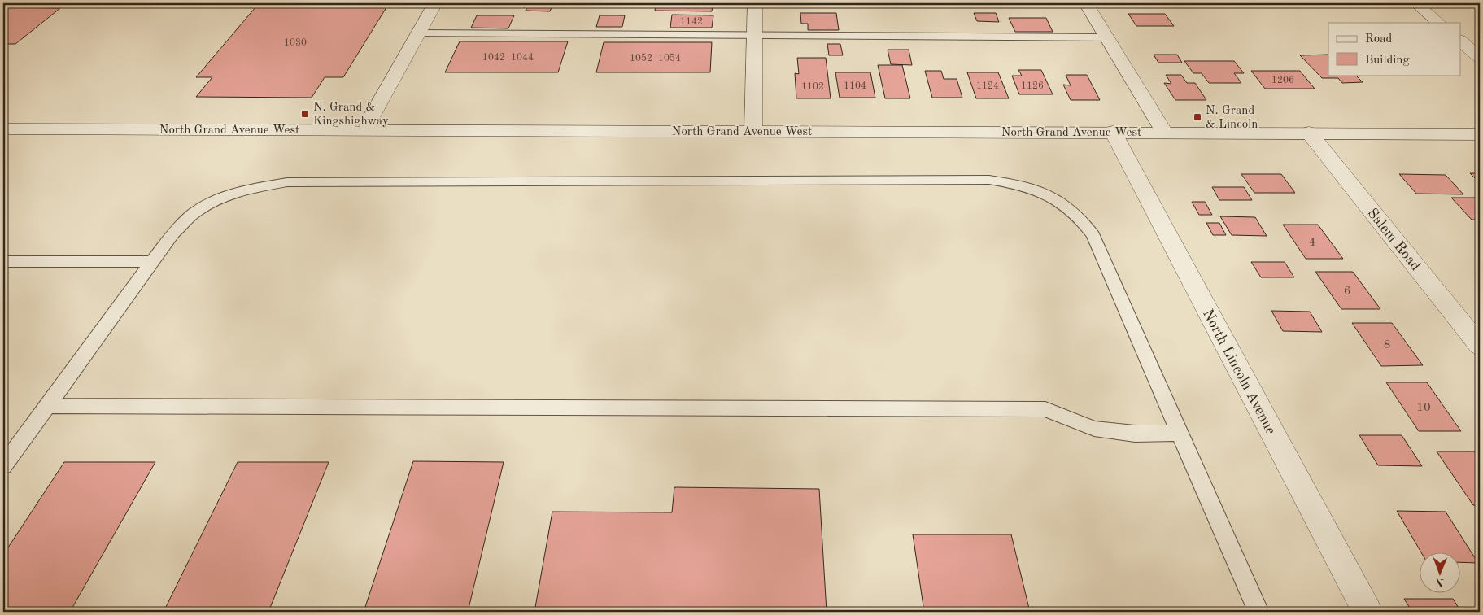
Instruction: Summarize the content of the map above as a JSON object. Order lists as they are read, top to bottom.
{
  "streets": {
    "street": ["North Grand Avenue West", "Salem Road", "North Lincoln Avenue"]
  },
  "crossings": [
    ["North Grand Avenue West", "Salem Road"],
    ["North Grand Avenue West", "North Lincoln Avenue"]
  ],
  "places": {
    "transit": ["N. Grand & Kingshighway", "N. Grand & Lincoln"]
  },
  "house_numbers": [
    "1142",
    "1030",
    "1042",
    "1044",
    "1052",
    "1054",
    "1206",
    "1104",
    "1124",
    "1126",
    "1102",
    "4",
    "6",
    "8",
    "10"
  ],
  "legend": ["Road", "Building"],
  "north": "bottom"
}
